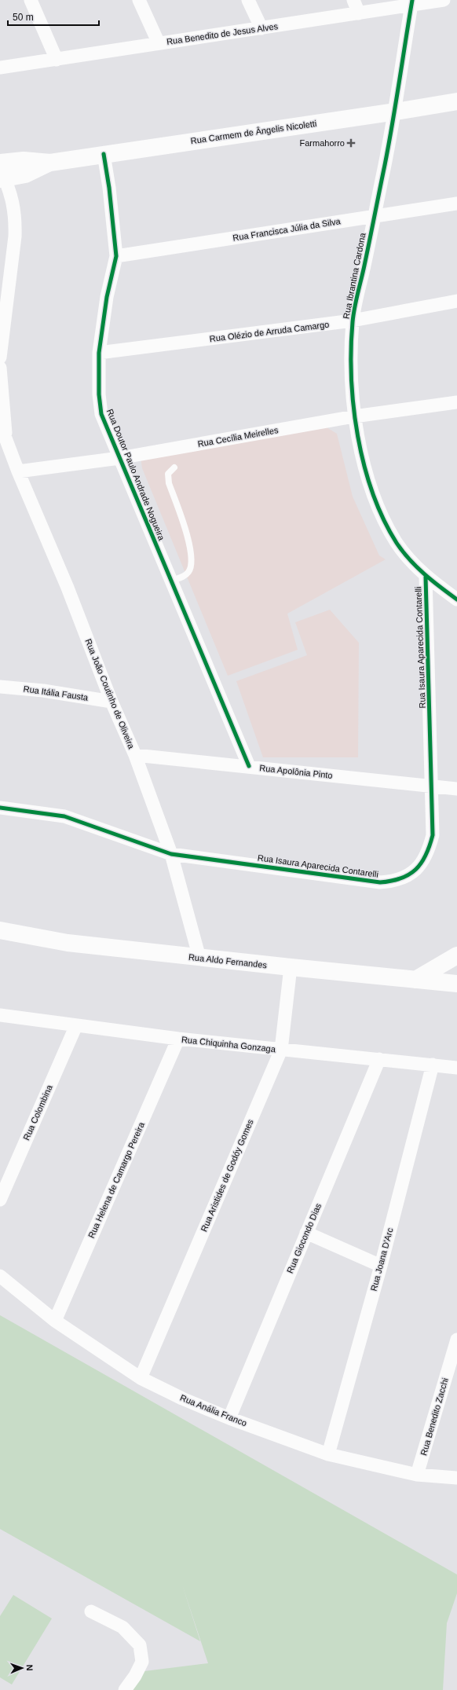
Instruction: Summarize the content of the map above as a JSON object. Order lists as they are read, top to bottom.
{
  "streets": {
    "main road": ["Rua Carmem de Ângelis Nicoletti", "Rua Aldo Fernandes"],
    "street": [
      "Rua Benedito de Jesus Alves",
      "Rua Francisca Júlia da Silva",
      "Rua Ibrantina Cardona",
      "Rua Olézio de Arruda Camargo",
      "Rua Cecília Meirelles",
      "Rua Doutor Paulo Andrade Nogueira",
      "Rua Isaura Aparecida Contarelli",
      "Rua Itália Fausta",
      "Rua João Coutinho de Oliveira",
      "Rua Apolônia Pinto",
      "Rua Chiquinha Gonzaga",
      "Rua Colombina",
      "Rua Aristides de Godóy Gomes",
      "Rua Helena de Camargo Pereira",
      "Rua Giocondo Dias",
      "Rua Joana D'Arc",
      "Rua Anália Franco",
      "Rua Benedito Zacchi"
    ]
  },
  "crossings": [
    ["Rua Benedito de Jesus Alves", "Rua Ibrantina Cardona"],
    ["Rua Carmem de Ângelis Nicoletti", "Rua Ibrantina Cardona"],
    ["Rua Carmem de Ângelis Nicoletti", "Rua Doutor Paulo Andrade Nogueira"],
    ["Rua Francisca Júlia da Silva", "Rua Ibrantina Cardona"],
    ["Rua Francisca Júlia da Silva", "Rua Doutor Paulo Andrade Nogueira"],
    ["Rua Ibrantina Cardona", "Rua Olézio de Arruda Camargo"],
    ["Rua Ibrantina Cardona", "Rua Cecília Meirelles"],
    ["Rua Ibrantina Cardona", "Rua Isaura Aparecida Contarelli"],
    ["Rua Olézio de Arruda Camargo", "Rua Doutor Paulo Andrade Nogueira"],
    ["Rua Cecília Meirelles", "Rua Doutor Paulo Andrade Nogueira"],
    ["Rua Cecília Meirelles", "Rua João Coutinho de Oliveira"],
    ["Rua Doutor Paulo Andrade Nogueira", "Rua Apolônia Pinto"],
    ["Rua Isaura Aparecida Contarelli", "Rua João Coutinho de Oliveira"],
    ["Rua Isaura Aparecida Contarelli", "Rua Apolônia Pinto"],
    ["Rua Itália Fausta", "Rua João Coutinho de Oliveira"],
    ["Rua João Coutinho de Oliveira", "Rua Apolônia Pinto"],
    ["Rua João Coutinho de Oliveira", "Rua Aldo Fernandes"],
    ["Rua Aldo Fernandes", "Rua Aristides de Godóy Gomes"],
    ["Rua Chiquinha Gonzaga", "Rua Colombina"],
    ["Rua Chiquinha Gonzaga", "Rua Aristides de Godóy Gomes"],
    ["Rua Chiquinha Gonzaga", "Rua Helena de Camargo Pereira"],
    ["Rua Chiquinha Gonzaga", "Rua Giocondo Dias"],
    ["Rua Chiquinha Gonzaga", "Rua Joana D'Arc"],
    ["Rua Aristides de Godóy Gomes", "Rua Anália Franco"],
    ["Rua Helena de Camargo Pereira", "Rua Anália Franco"],
    ["Rua Giocondo Dias", "Rua Anália Franco"],
    ["Rua Joana D'Arc", "Rua Anália Franco"],
    ["Rua Anália Franco", "Rua Benedito Zacchi"]
  ],
  "places": {
    "health": ["Farmahorro"]
  },
  "scale_bar": "50 m",
  "north": "right"
}
